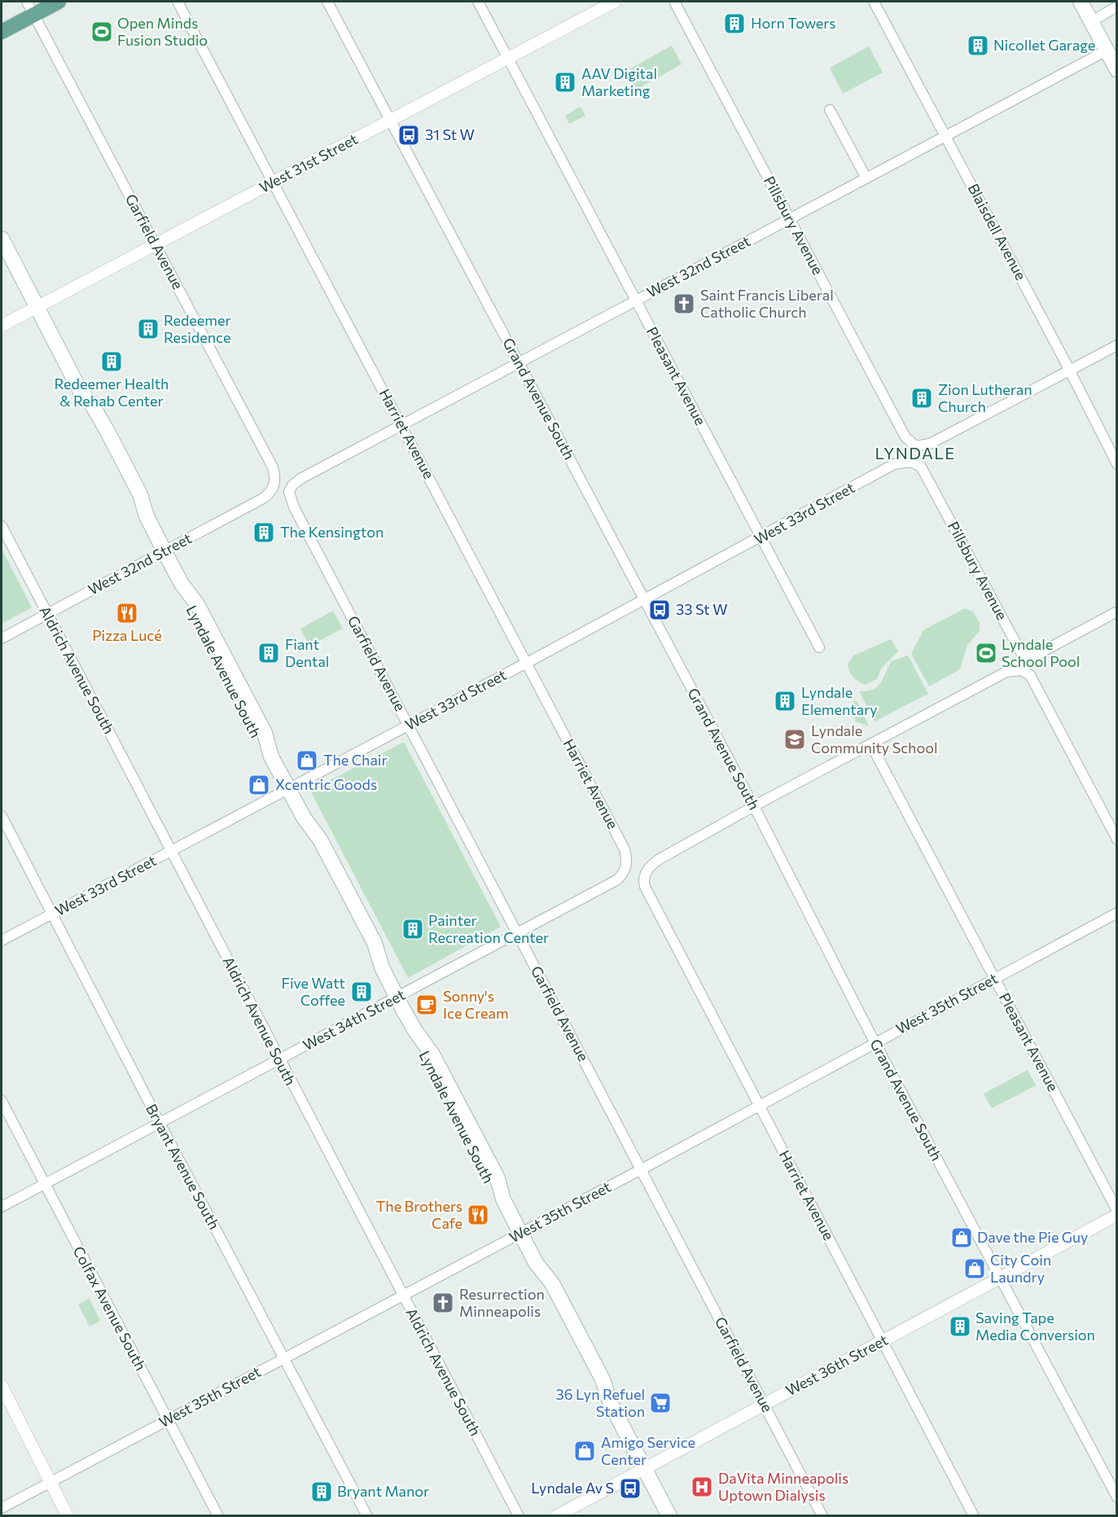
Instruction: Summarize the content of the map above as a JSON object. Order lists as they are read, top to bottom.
{
  "streets": {
    "main road": ["Lyndale Avenue South"],
    "street": [
      "West 31st Street",
      "Pillsbury Avenue",
      "Blaisdell Avenue",
      "Garfield Avenue",
      "West 32nd Street",
      "Pleasant Avenue",
      "Grand Avenue South",
      "Harriet Avenue",
      "West 33rd Street",
      "Aldrich Avenue South",
      "West 35th Street",
      "West 34th Street",
      "Bryant Avenue South",
      "Colfax Avenue South",
      "West 36th Street"
    ]
  },
  "crossings": [
    ["West 31st Street", "Garfield Avenue"],
    ["West 31st Street", "Pleasant Avenue"],
    ["West 31st Street", "Grand Avenue South"],
    ["West 31st Street", "Harriet Avenue"],
    ["West 31st Street", "Lyndale Avenue South"],
    ["Pillsbury Avenue", "Blaisdell Avenue"],
    ["Pillsbury Avenue", "West 32nd Street"],
    ["Pillsbury Avenue", "West 33rd Street"],
    ["Blaisdell Avenue", "West 32nd Street"],
    ["Garfield Avenue", "West 32nd Street"],
    ["Garfield Avenue", "West 33rd Street"],
    ["Garfield Avenue", "West 35th Street"],
    ["Garfield Avenue", "West 34th Street"],
    ["Garfield Avenue", "West 36th Street"],
    ["West 32nd Street", "Pleasant Avenue"],
    ["West 32nd Street", "Grand Avenue South"],
    ["West 32nd Street", "Harriet Avenue"],
    ["West 32nd Street", "Aldrich Avenue South"],
    ["West 32nd Street", "Lyndale Avenue South"],
    ["Pleasant Avenue", "West 33rd Street"],
    ["Pleasant Avenue", "West 35th Street"],
    ["Grand Avenue South", "Harriet Avenue"],
    ["Grand Avenue South", "West 33rd Street"],
    ["Grand Avenue South", "West 35th Street"],
    ["Grand Avenue South", "West 36th Street"],
    ["Harriet Avenue", "West 33rd Street"],
    ["Harriet Avenue", "West 35th Street"],
    ["Harriet Avenue", "West 34th Street"],
    ["Harriet Avenue", "West 36th Street"],
    ["West 33rd Street", "Aldrich Avenue South"],
    ["West 33rd Street", "Lyndale Avenue South"],
    ["West 33rd Street", "Bryant Avenue South"],
    ["Aldrich Avenue South", "West 35th Street"],
    ["Aldrich Avenue South", "West 34th Street"],
    ["Lyndale Avenue South", "West 35th Street"],
    ["Lyndale Avenue South", "West 34th Street"],
    ["Lyndale Avenue South", "West 36th Street"],
    ["West 35th Street", "Bryant Avenue South"],
    ["West 35th Street", "Colfax Avenue South"],
    ["West 34th Street", "Bryant Avenue South"],
    ["West 34th Street", "Colfax Avenue South"]
  ],
  "districts": ["LYNDALE"],
  "places": {
    "building": [
      "Horn Towers",
      "Nicollet Garage",
      "AAV Digital Marketing",
      "Redeemer Residence",
      "Redeemer Health & Rehab Center",
      "Zion Lutheran Church",
      "The Kensington",
      "Fiant Dental",
      "Lyndale Elementary",
      "Painter Recreation Center",
      "Five Watt Coffee",
      "Saving Tape Media Conversion",
      "Bryant Manor"
    ],
    "sports": ["Open Minds Fusion Studio", "Lyndale School Pool"],
    "bus stop": ["31 St W", "33 St W", "Lyndale Av S"],
    "church": ["Saint Francis Liberal Catholic Church", "Resurrection Minneapolis"],
    "restaurant": ["Pizza Lucé", "The Brothers Cafe"],
    "school or university": ["Lyndale Community School"],
    "shop": [
      "The Chair",
      "Xcentric Goods",
      "Dave the Pie Guy",
      "City Coin Laundry",
      "Amigo Service Center"
    ],
    "cafe": ["Sonny's Ice Cream"],
    "supermarket": ["36 Lyn Refuel Station"],
    "hospital": ["DaVita Minneapolis Uptown Dialysis"]
  }
}
